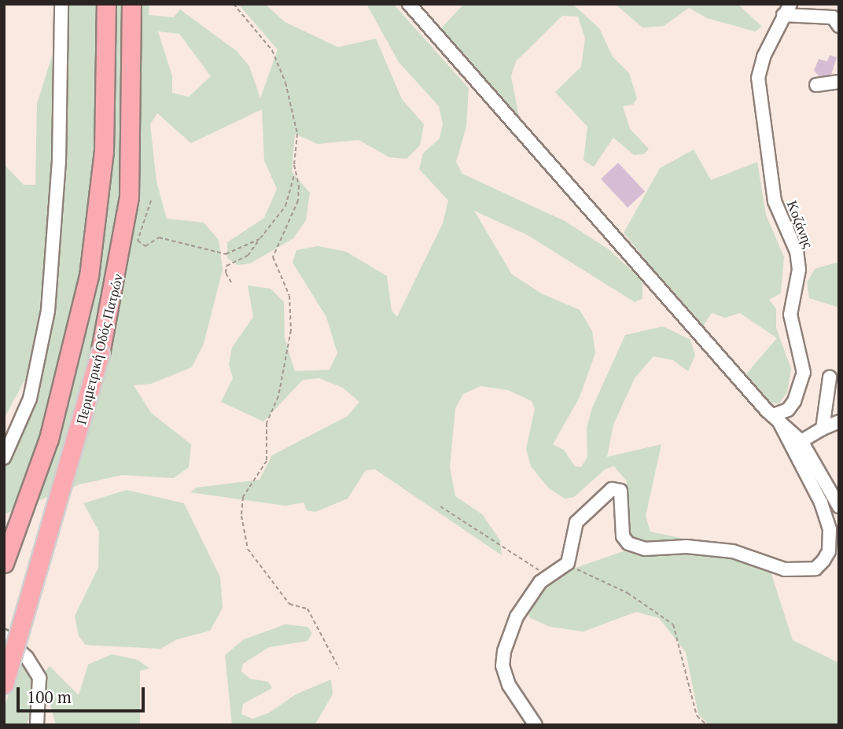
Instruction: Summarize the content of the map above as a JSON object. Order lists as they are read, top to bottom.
{
  "streets": {
    "highway": ["Περιμετρική Οδός Πατρών"],
    "street": ["Κοζάνης"]
  },
  "scale_bar": "100 m"
}
